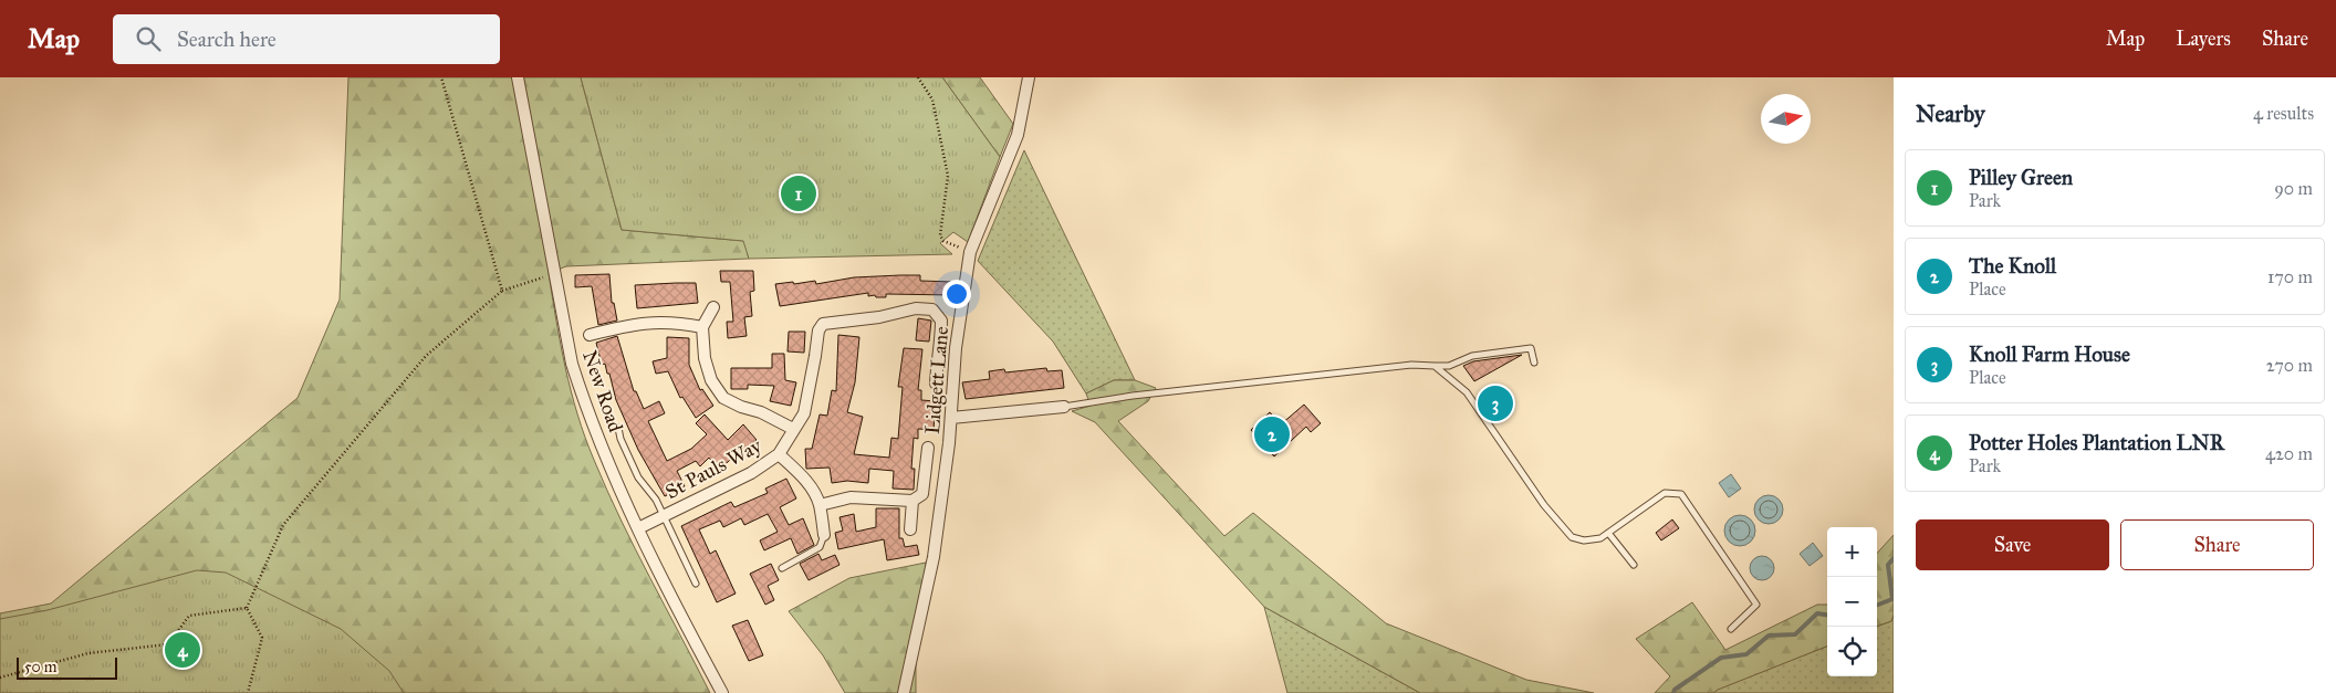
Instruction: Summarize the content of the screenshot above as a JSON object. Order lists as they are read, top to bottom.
{
  "streets": {
    "street": ["Lidgett Lane", "New Road", "St Pauls Way"]
  },
  "crossings": [
    ["New Road", "St Pauls Way"]
  ],
  "scale_bar": "50 m",
  "north": "right",
  "page": {
    "header": "Map",
    "search": "Search here",
    "nav": ["Map", "Layers", "Share"],
    "heading": ["Nearby", "4 results"],
    "list": [
      {
        "mark": "1",
        "name": "Pilley Green",
        "note": "Park",
        "value": "90 m"
      },
      {
        "mark": "2",
        "name": "The Knoll",
        "note": "Place",
        "value": "170 m"
      },
      {
        "mark": "3",
        "name": "Knoll Farm House",
        "note": "Place",
        "value": "270 m"
      },
      {
        "mark": "4",
        "name": "Potter Holes Plantation LNR",
        "note": "Park",
        "value": "420 m"
      }
    ],
    "pins": [
      "1",
      "3",
      "2",
      "4"
    ],
    "buttons": ["Save", "Share"],
    "map_buttons": ["+", "−"],
    "scale": "50 m"
  }
}
